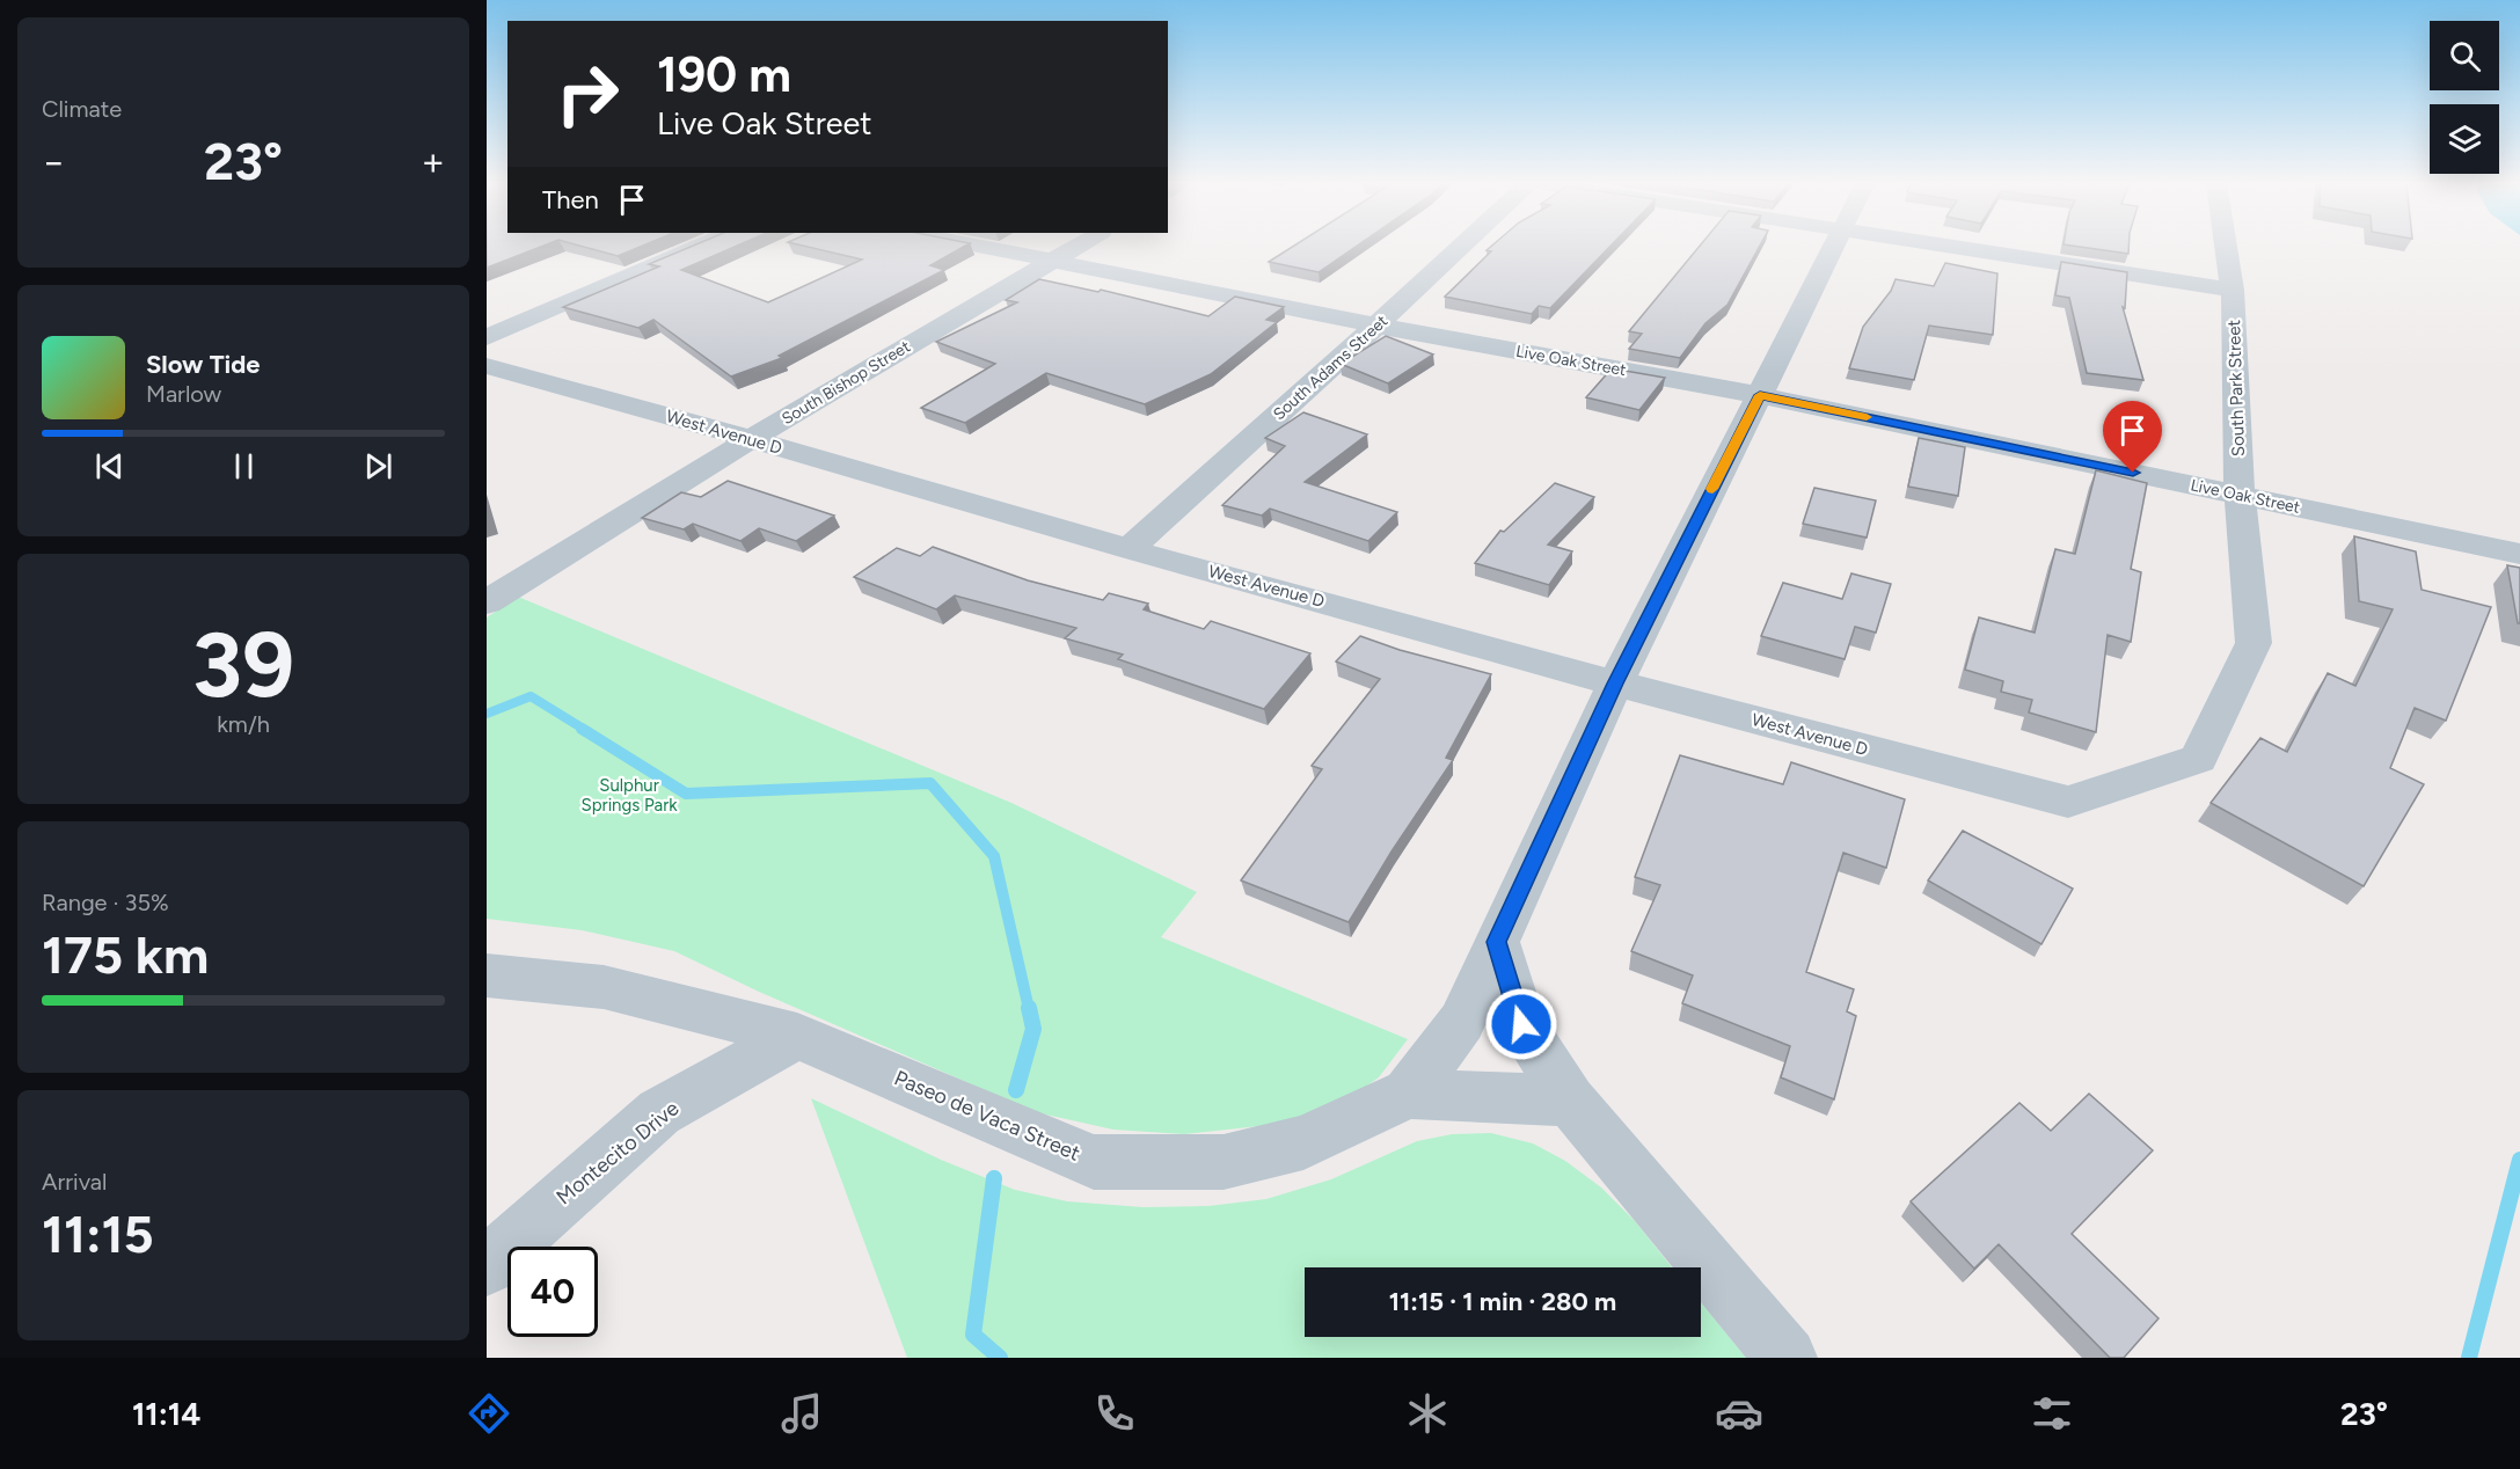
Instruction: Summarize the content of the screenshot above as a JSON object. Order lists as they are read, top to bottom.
{
  "streets": {
    "street": [
      "Live Oak Street",
      "South Adams Street",
      "South Bishop Street",
      "South Park Street",
      "West Avenue D",
      "Paseo de Vaca Street",
      "Montecito Drive"
    ]
  },
  "crossings": [
    ["Live Oak Street", "South Adams Street"],
    ["Live Oak Street", "South Bishop Street"],
    ["Live Oak Street", "South Park Street"],
    ["South Adams Street", "West Avenue D"],
    ["South Bishop Street", "West Avenue D"],
    ["South Park Street", "West Avenue D"],
    ["Paseo de Vaca Street", "Montecito Drive"]
  ],
  "parks": ["Sulphur Springs Park"],
  "page": {
    "tile": [
      "Climate",
      ["39", "km/h"],
      ["Range · 35%", "175 km"],
      ["Arrival", "11:15"]
    ],
    "turn": ["190 m", "Live Oak Street"],
    "heat": ["−", "23°", "+"],
    "then": "Then",
    "song": ["Slow Tide", "Marlow"],
    "limit": "40",
    "trip": "11:15 · 1 min · 280 m",
    "tabs": ["11:14", "23°"]
  }
}
